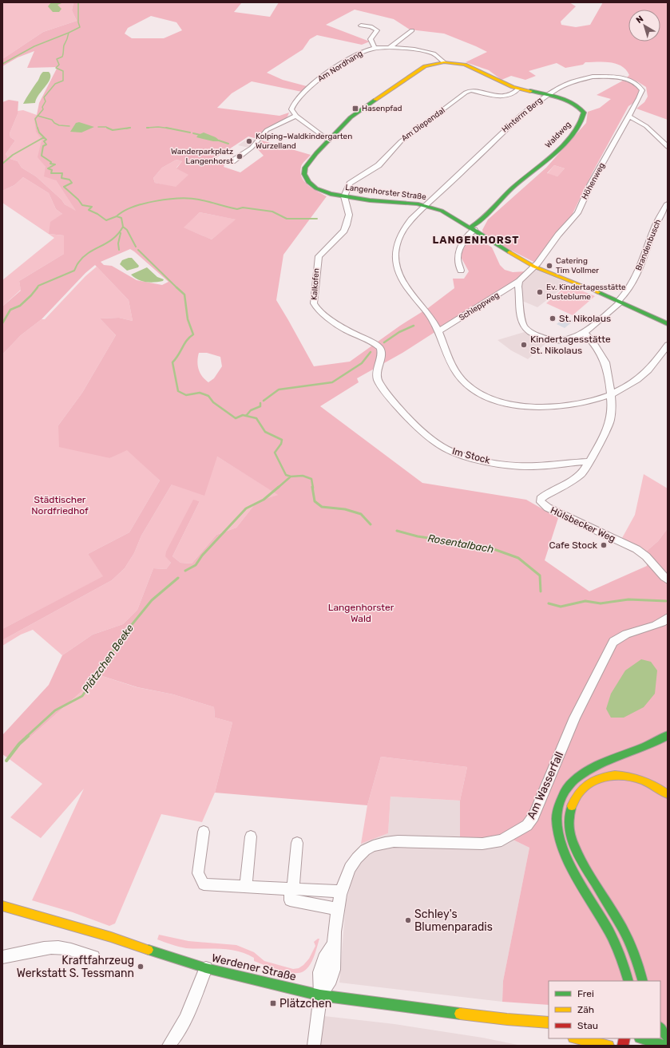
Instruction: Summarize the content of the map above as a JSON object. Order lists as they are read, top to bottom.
{
  "streets": {
    "main road": ["Waldweg", "Langenhorster Straße", "Werdener Straße"],
    "street": [
      "Am Nordhang",
      "Hinterm Berg",
      "Am Diependal",
      "Höhenweg",
      "Brandenbusch",
      "Kalkofen",
      "Schleppweg",
      "Im Stock",
      "Hülsbecker Weg",
      "Am Wasserfall"
    ]
  },
  "crossings": [
    ["Am Nordhang", "Waldweg"],
    ["Am Nordhang", "Langenhorster Straße"],
    ["Hinterm Berg", "Waldweg"],
    ["Hinterm Berg", "Höhenweg"],
    ["Hinterm Berg", "Langenhorster Straße"],
    ["Hinterm Berg", "Schleppweg"],
    ["Hinterm Berg", "Hülsbecker Weg"],
    ["Am Diependal", "Waldweg"],
    ["Am Diependal", "Langenhorster Straße"],
    ["Am Diependal", "Kalkofen"],
    ["Waldweg", "Langenhorster Straße"],
    ["Höhenweg", "Langenhorster Straße"],
    ["Höhenweg", "Brandenbusch"],
    ["Höhenweg", "Schleppweg"],
    ["Langenhorster Straße", "Brandenbusch"],
    ["Langenhorster Straße", "Kalkofen"],
    ["Brandenbusch", "Schleppweg"],
    ["Brandenbusch", "Hülsbecker Weg"],
    ["Kalkofen", "Im Stock"],
    ["Im Stock", "Hülsbecker Weg"],
    ["Am Wasserfall", "Werdener Straße"]
  ],
  "districts": ["LANGENHORST"],
  "water": ["Rosentalbach", "Plätzchen Beeke"],
  "parks": ["Städtischer Nordfriedhof", "Langenhorster Wald"],
  "places": {
    "transit": ["Hasenpfad", "Plätzchen"],
    "other": [
      "Kolping–Waldkindergarten Wurzelland",
      "Wanderparkplatz Langenhorst",
      "Catering Tim Vollmer",
      "Ev. Kindertagesstätte Pusteblume",
      "St. Nikolaus",
      "Kindertagesstätte St. Nikolaus",
      "Cafe Stock",
      "Schley's Blumenparadis",
      "Kraftfahrzeug Werkstatt S. Tessmann"
    ]
  },
  "legend": ["Frei", "Zäh", "Stau"],
  "north": "top left"
}
